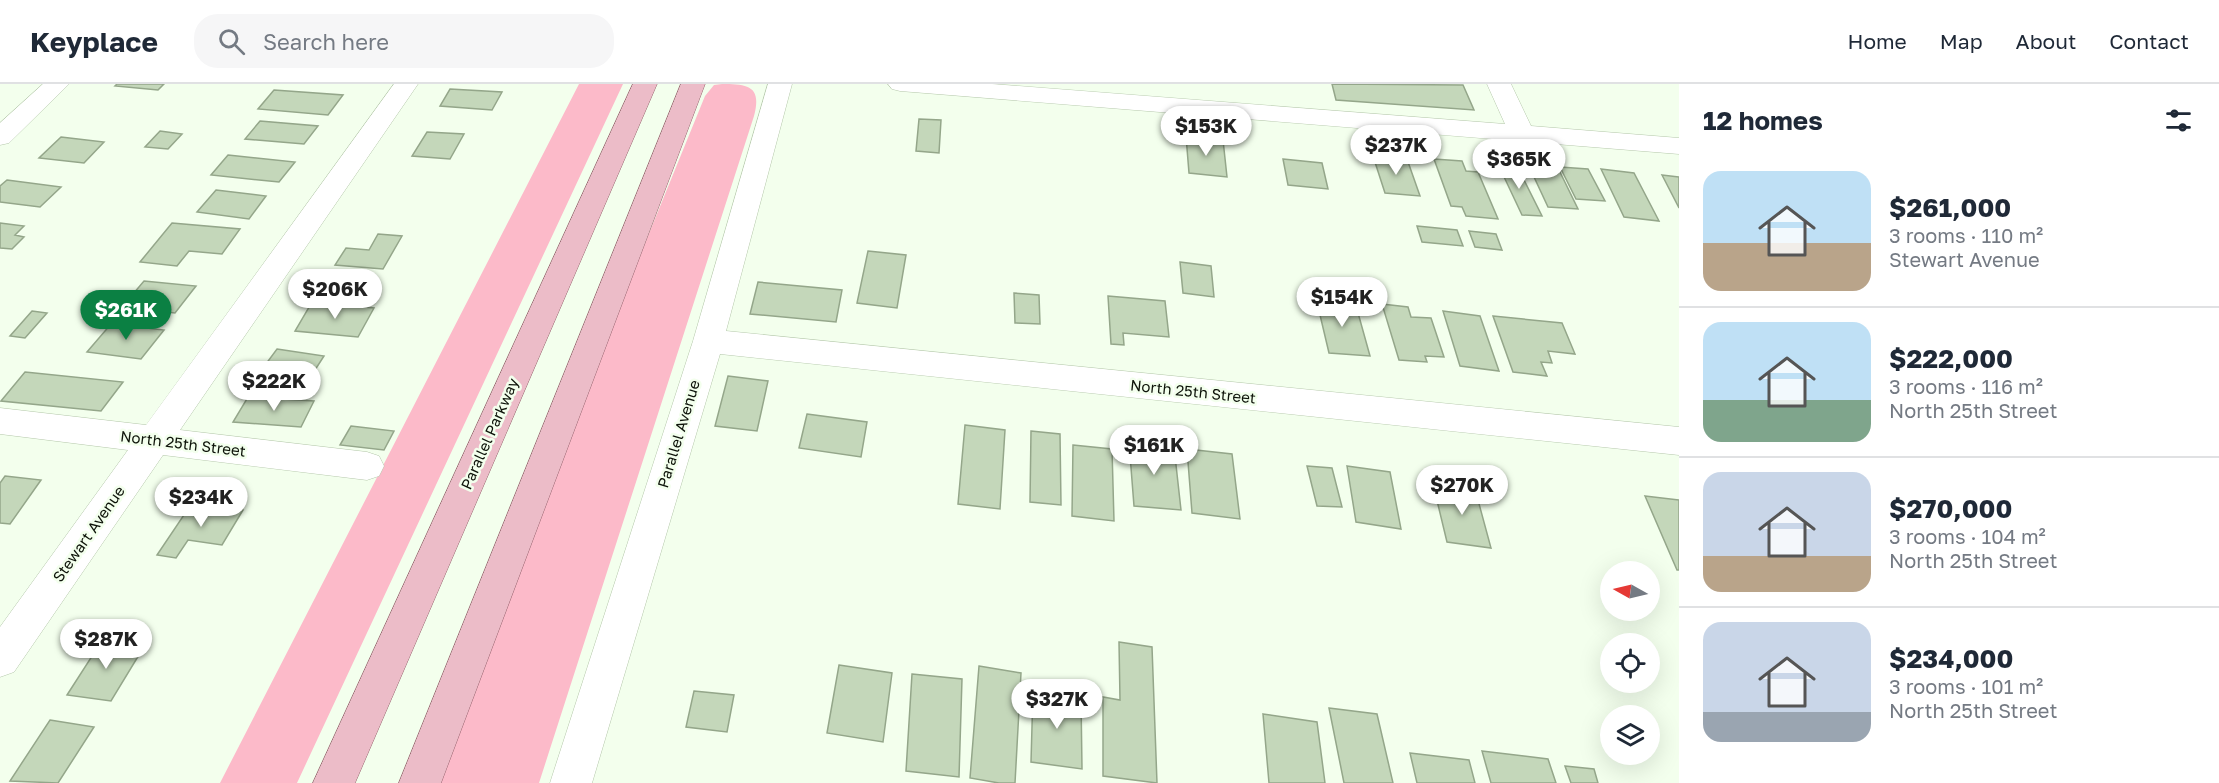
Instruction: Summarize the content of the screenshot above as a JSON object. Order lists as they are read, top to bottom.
{
  "streets": {
    "main road": ["Parallel Parkway"],
    "street": ["North 25th Street", "Parallel Avenue", "Stewart Avenue"]
  },
  "crossings": [
    ["North 25th Street", "Parallel Avenue"],
    ["North 25th Street", "Stewart Avenue"]
  ],
  "north": "left",
  "page": {
    "header": "Keyplace",
    "search": "Search here",
    "nav": [
      "Home",
      "Map",
      "About",
      "Contact"
    ],
    "heading": "12 homes",
    "price": [
      "$153K",
      "$237K",
      "$365K",
      "$206K",
      "$154K",
      "$261K",
      "$222K",
      "$161K",
      "$270K",
      "$234K",
      "$287K",
      "$327K"
    ],
    "list": [
      {
        "name": "$261,000",
        "note": "3 rooms · 110 m² · Stewart Avenue"
      },
      {
        "name": "$222,000",
        "note": "3 rooms · 116 m² · North 25th Street"
      },
      {
        "name": "$270,000",
        "note": "3 rooms · 104 m² · North 25th Street"
      },
      {
        "name": "$234,000",
        "note": "3 rooms · 101 m² · North 25th Street"
      }
    ]
  }
}
